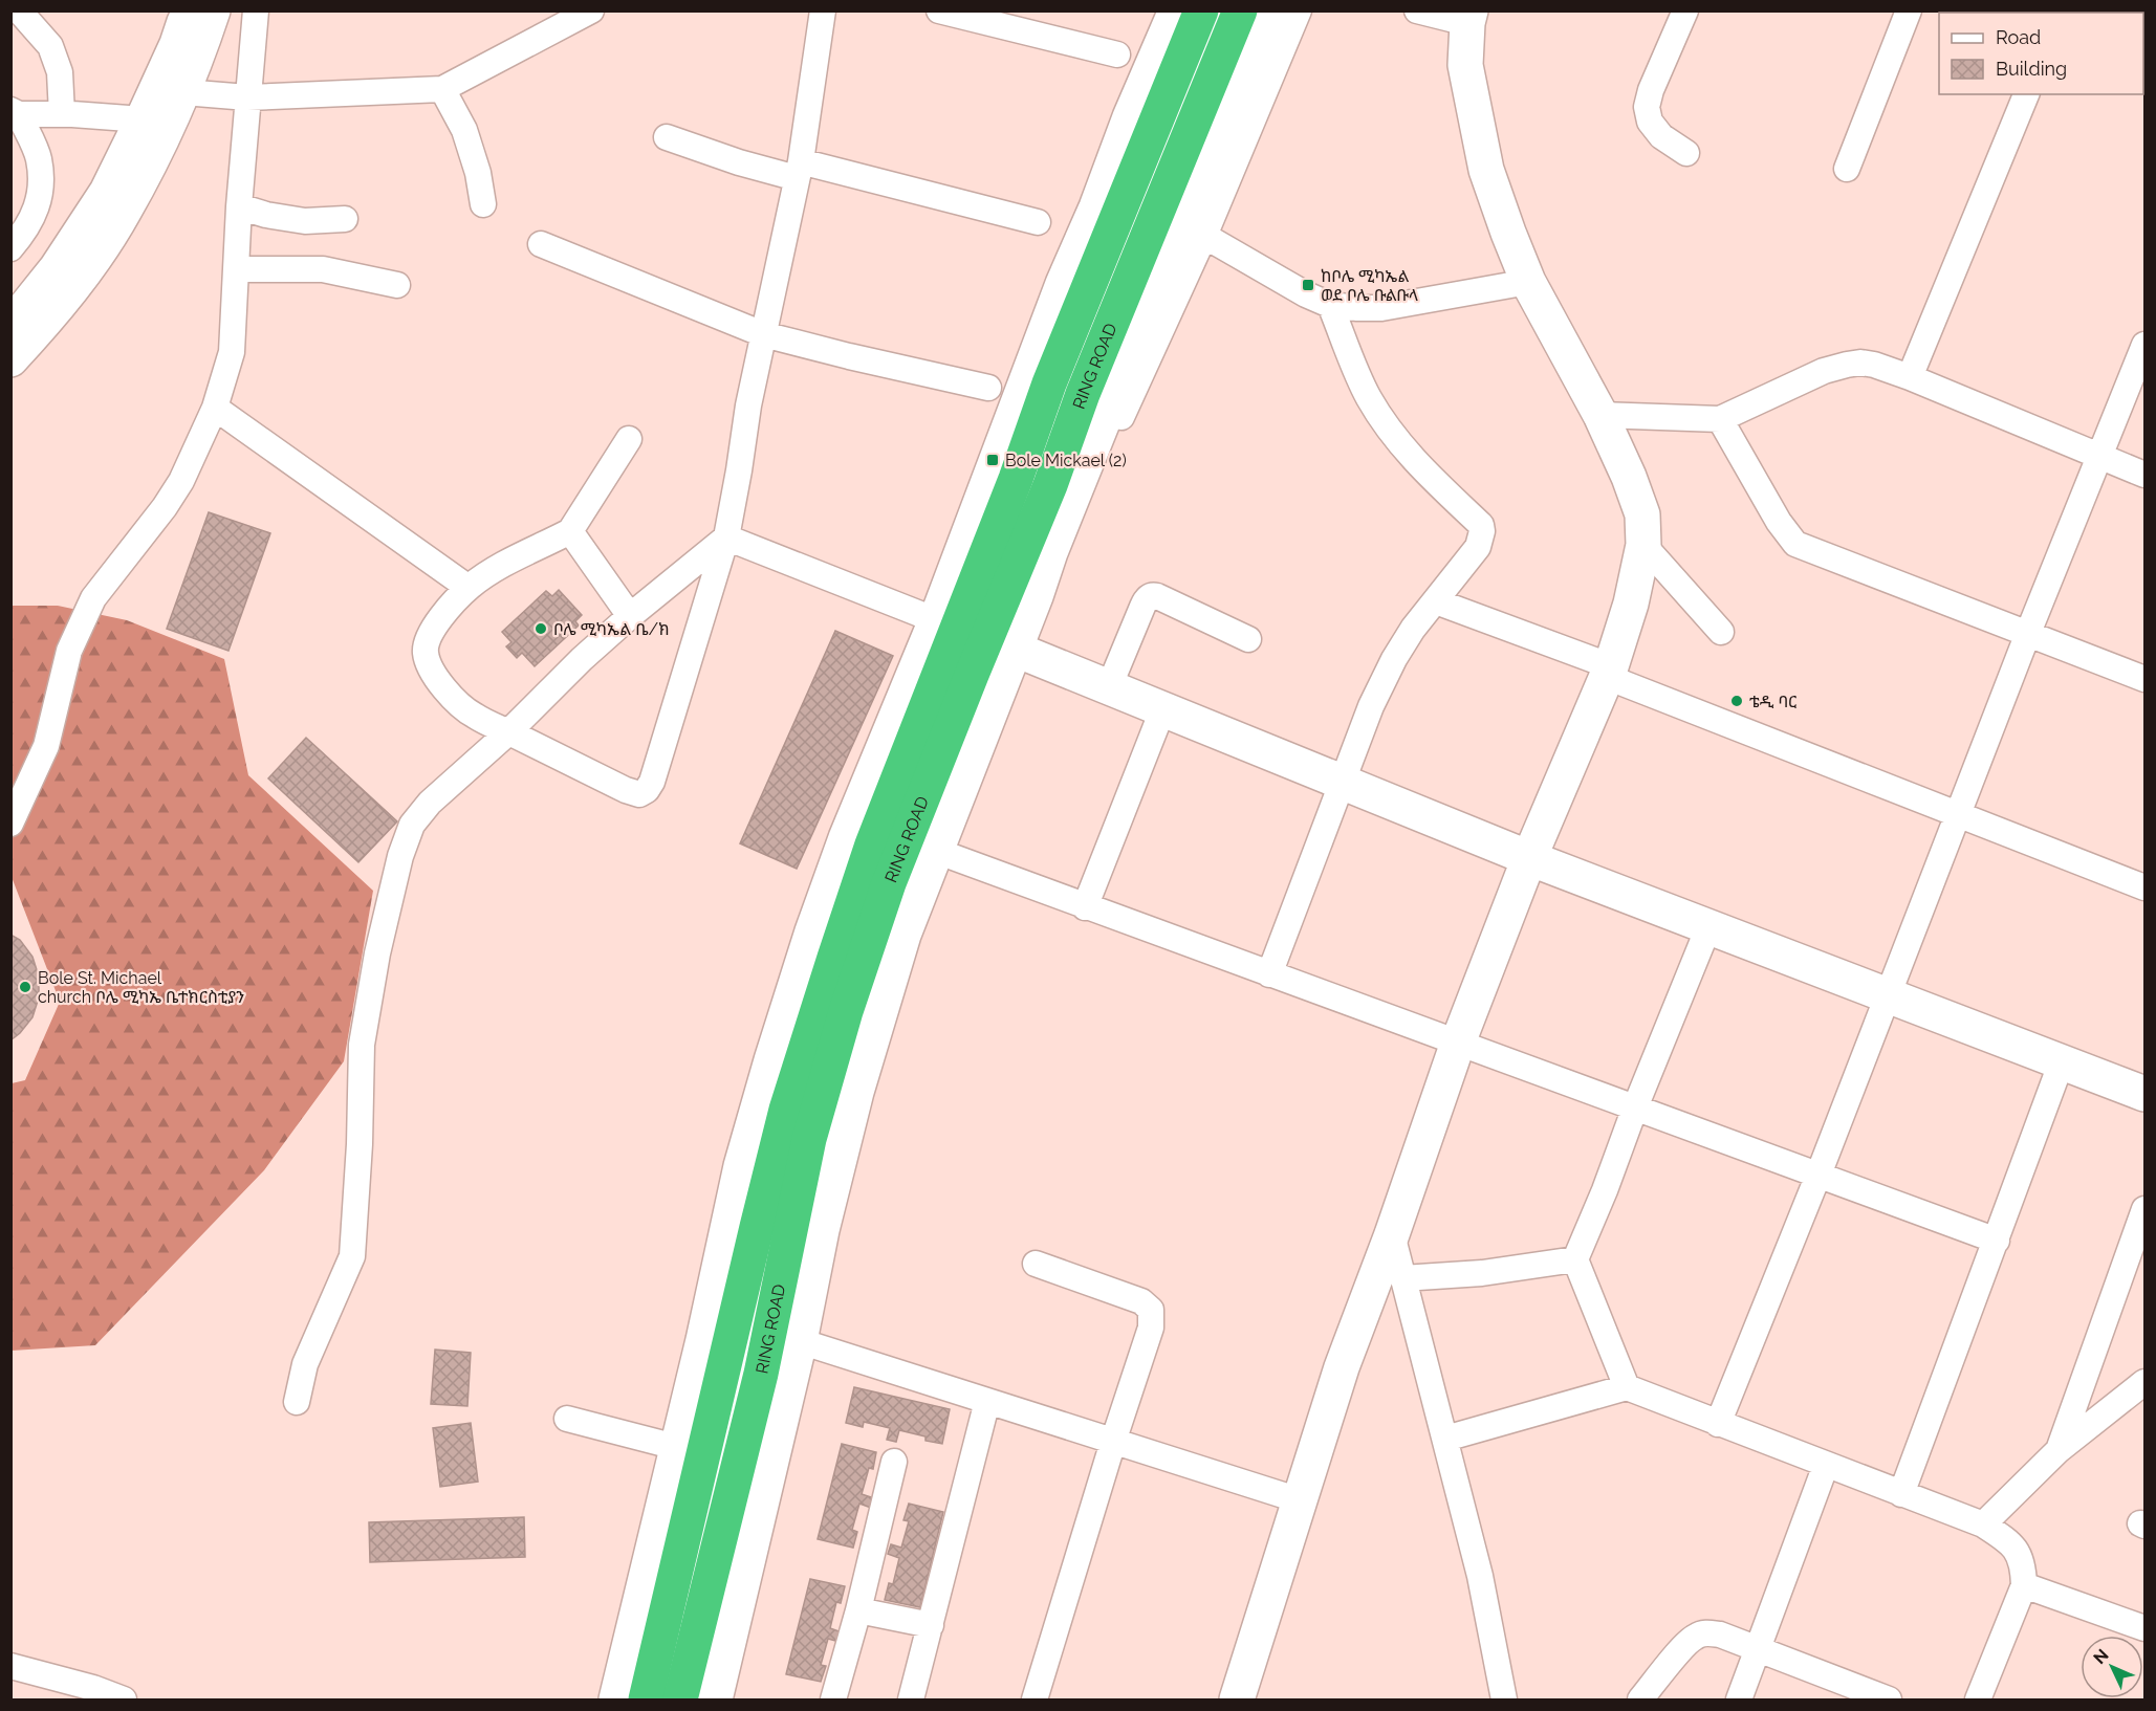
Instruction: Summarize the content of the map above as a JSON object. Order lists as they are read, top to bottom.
{
  "streets": {
    "highway": ["RING ROAD"]
  },
  "places": {
    "transit": ["ከቦሌ ሚካኤል ወደ ቦሌ ቡልቡላ", "Bole Mickael (2)"],
    "other": ["ቦሌ ሚካኤል ቤ/ክ", "ቴዲ ባር", "Bole St. Michael church ቦሌ ሚካኤ ቤተክርስቲያን"]
  },
  "legend": ["Road", "Building"],
  "north": "top left"
}
